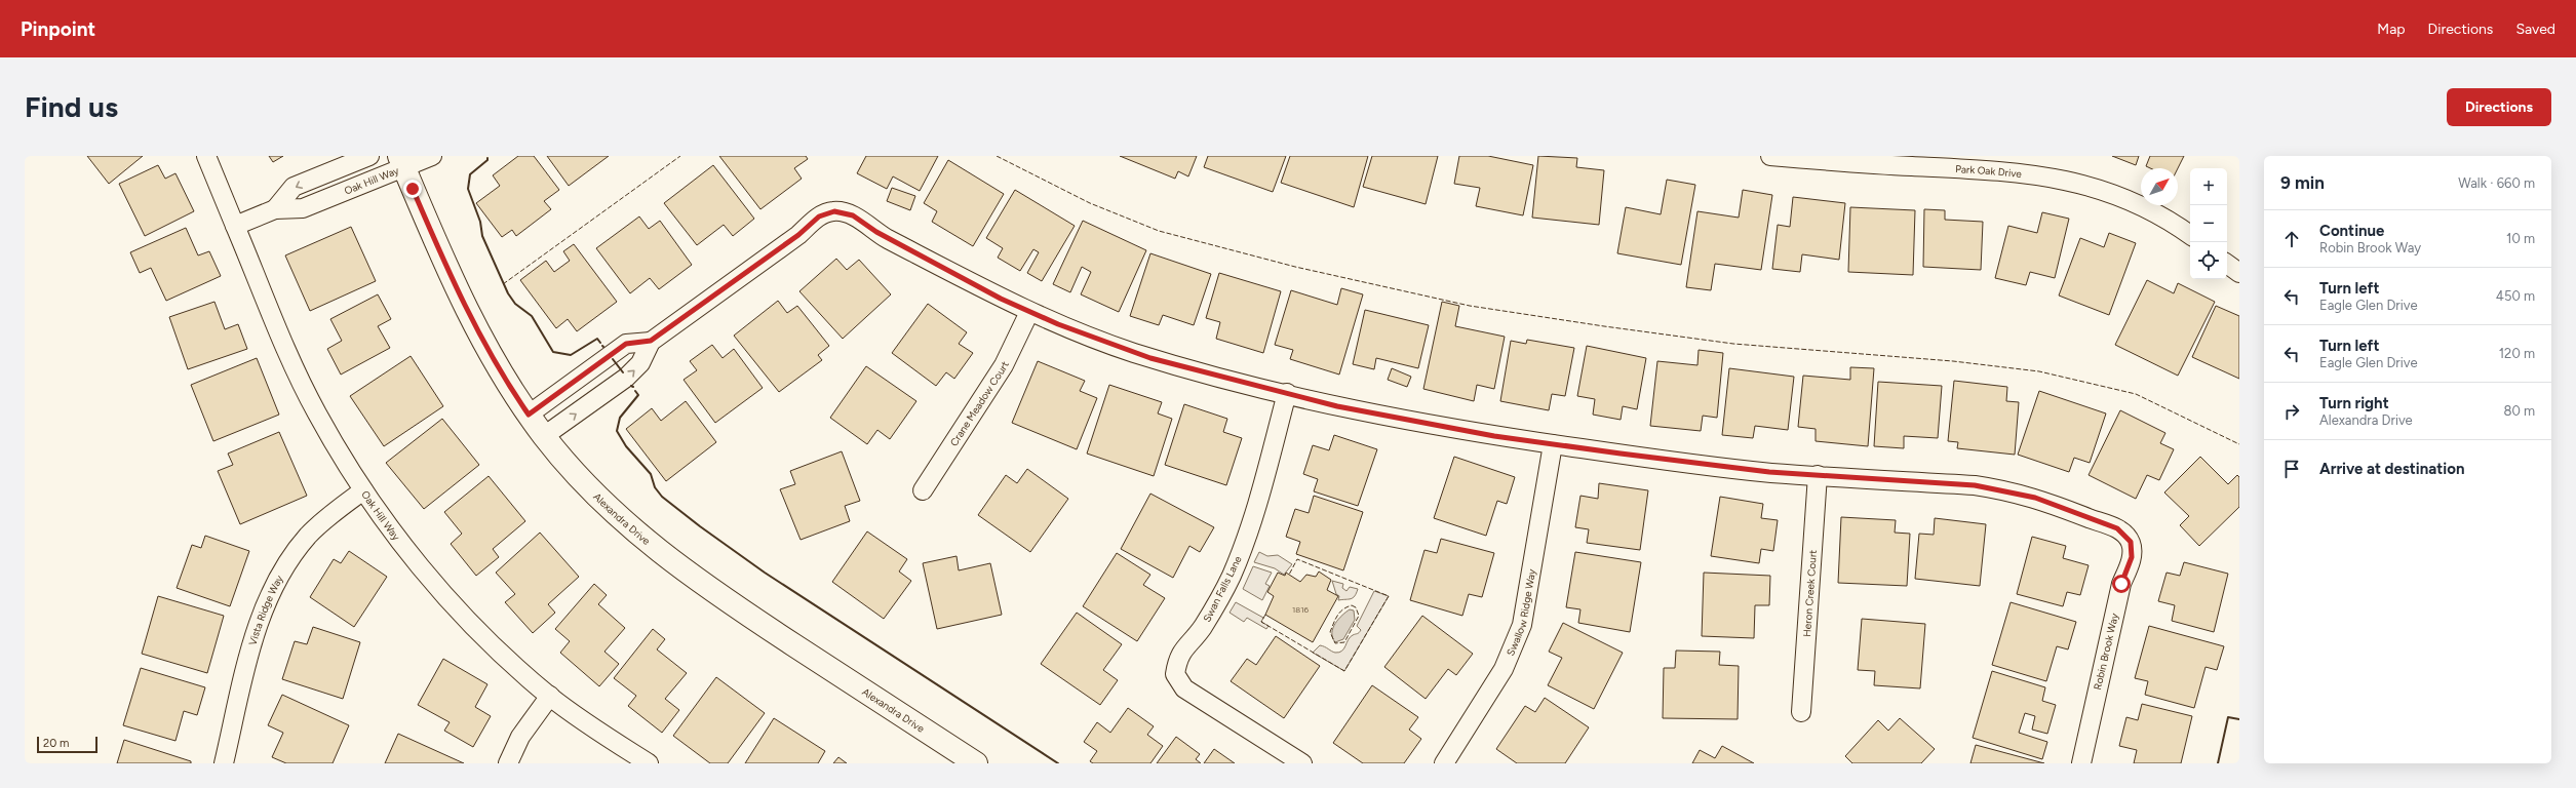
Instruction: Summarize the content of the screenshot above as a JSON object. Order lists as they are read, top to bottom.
{
  "streets": {
    "street": [
      "Park Oak Drive",
      "Oak Hill Way",
      "Crane Meadow Court",
      "Alexandra Drive",
      "Swan Falls Lane",
      "Heron Creek Court",
      "Vista Ridge Way",
      "Swallow Ridge Way",
      "Robin Brook Way"
    ]
  },
  "crossings": [
    ["Oak Hill Way", "Alexandra Drive"],
    ["Oak Hill Way", "Vista Ridge Way"],
    ["Heron Creek Court", "Robin Brook Way"]
  ],
  "house_numbers": ["1816"],
  "scale_bar": "20 m",
  "north": "top right",
  "page": {
    "header": "Pinpoint",
    "nav": ["Map", "Directions", "Saved"],
    "buttons": "Directions",
    "title": "Find us",
    "heading": ["9 min", "Walk · 660 m"],
    "map_buttons": ["+", "−"],
    "list": [
      ["Continue", "Robin Brook Way", "10 m"],
      ["Turn left", "Eagle Glen Drive", "450 m"],
      ["Turn left", "Eagle Glen Drive", "120 m"],
      ["Turn right", "Alexandra Drive", "80 m"],
      "Arrive at destination"
    ],
    "scale": "20 m"
  }
}
